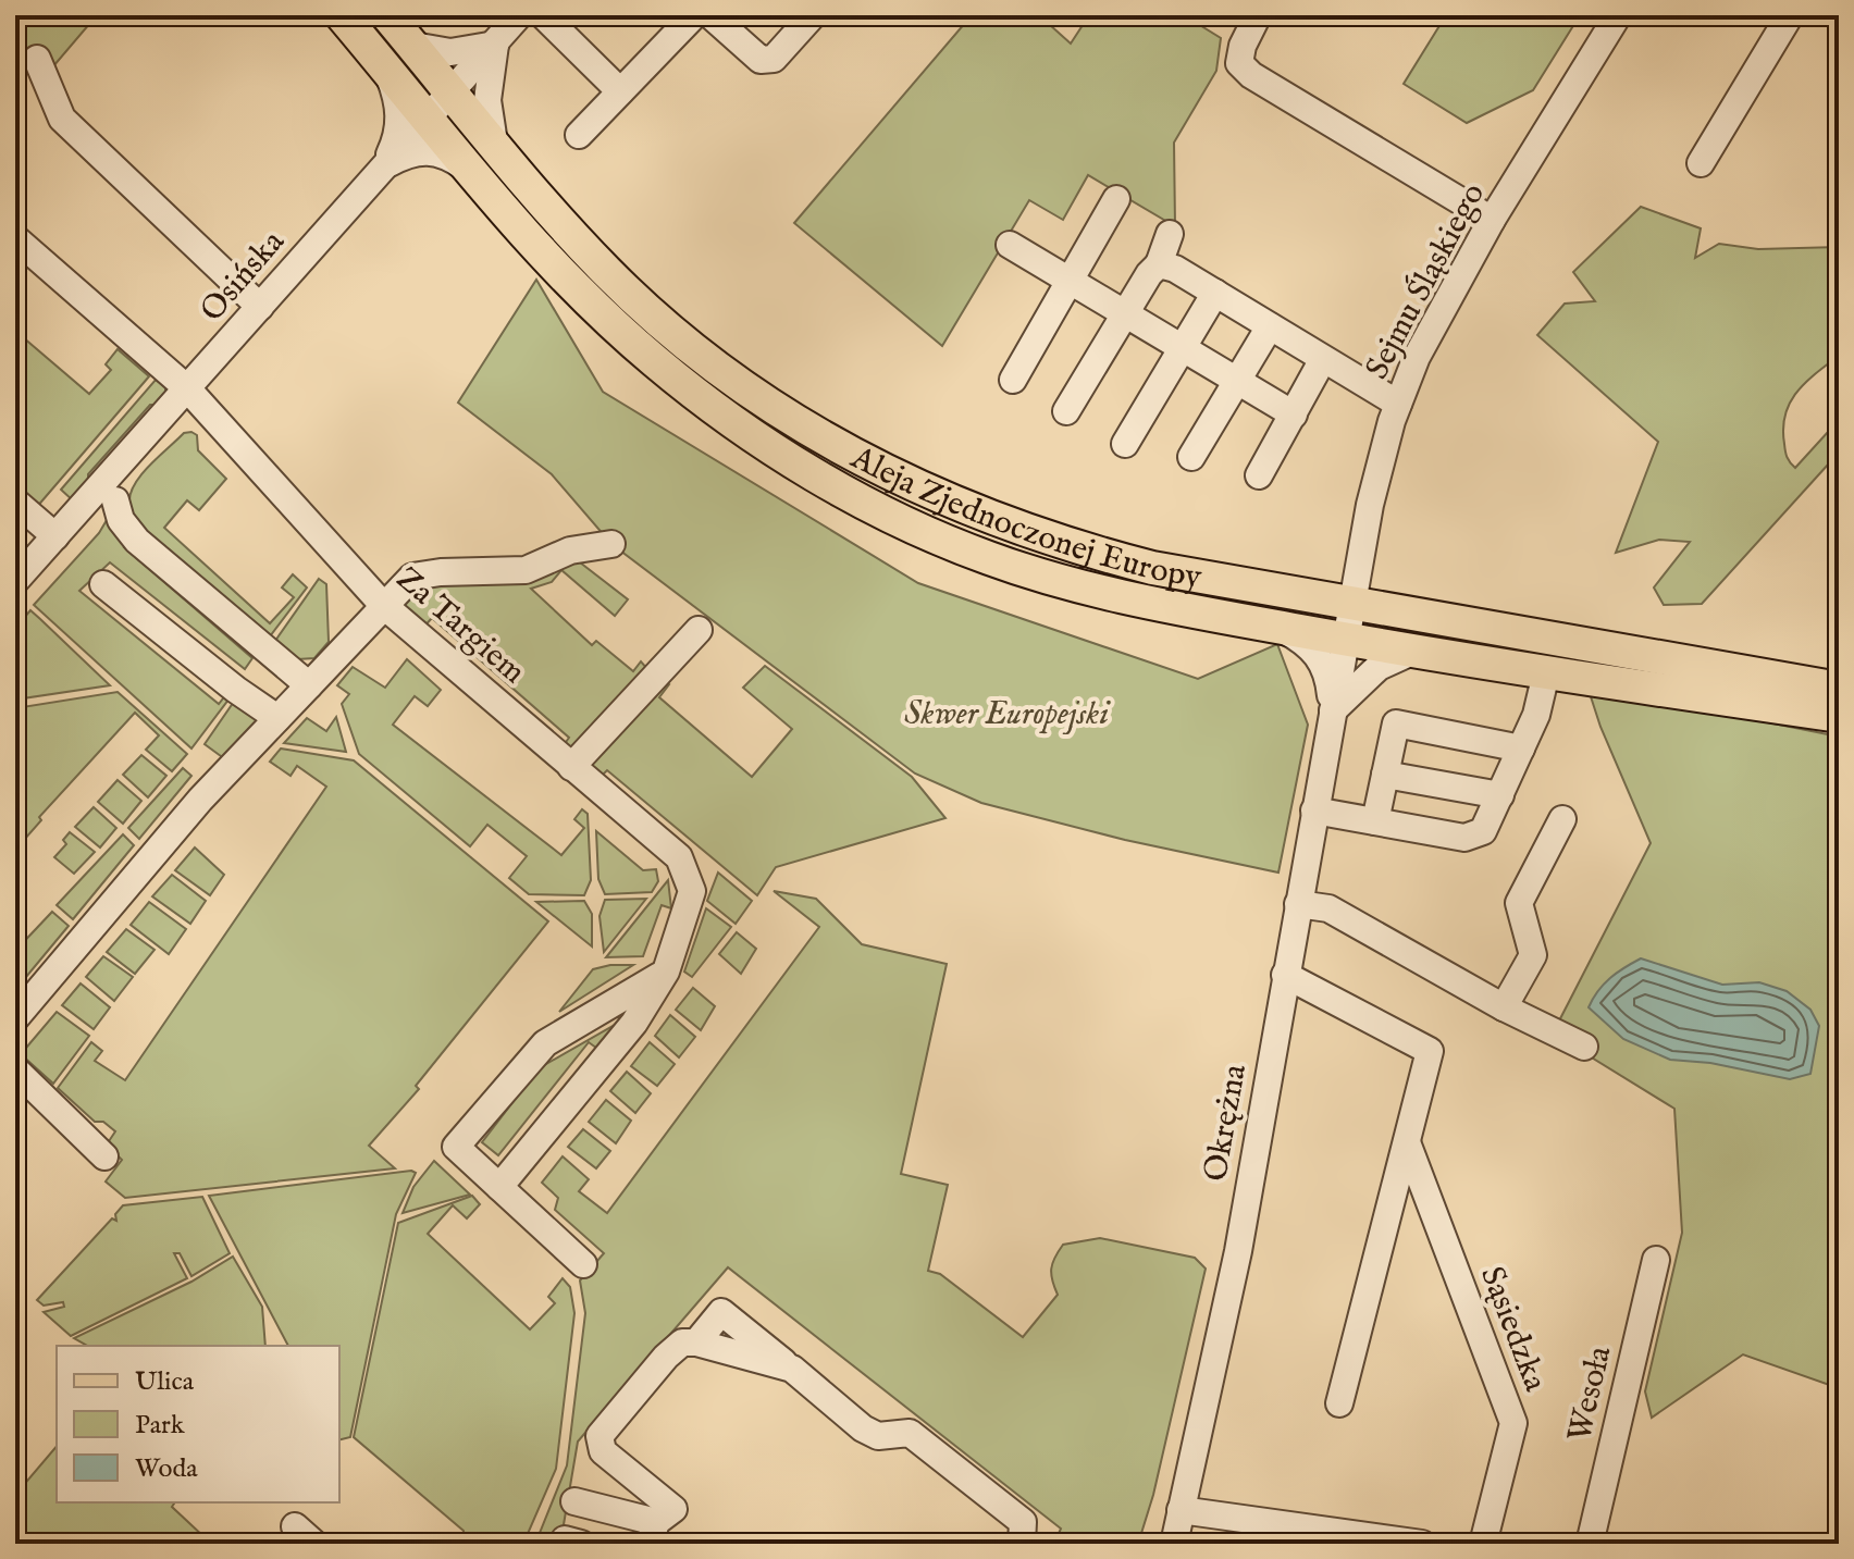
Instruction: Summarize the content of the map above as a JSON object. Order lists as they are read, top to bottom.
{
  "streets": {
    "main road": ["Aleja Zjednoczonej Europy"],
    "street": [
      "Osińska",
      "Sejmu Śląskiego",
      "Za Targiem",
      "Okrężna",
      "Sąsiedzka",
      "Wesoła"
    ]
  },
  "crossings": [
    ["Osińska", "Aleja Zjednoczonej Europy"],
    ["Osińska", "Za Targiem"],
    ["Sejmu Śląskiego", "Aleja Zjednoczonej Europy"],
    ["Sejmu Śląskiego", "Okrężna"],
    ["Aleja Zjednoczonej Europy", "Okrężna"]
  ],
  "parks": ["Skwer Europejski"],
  "legend": ["Ulica", "Park", "Woda"]
}
